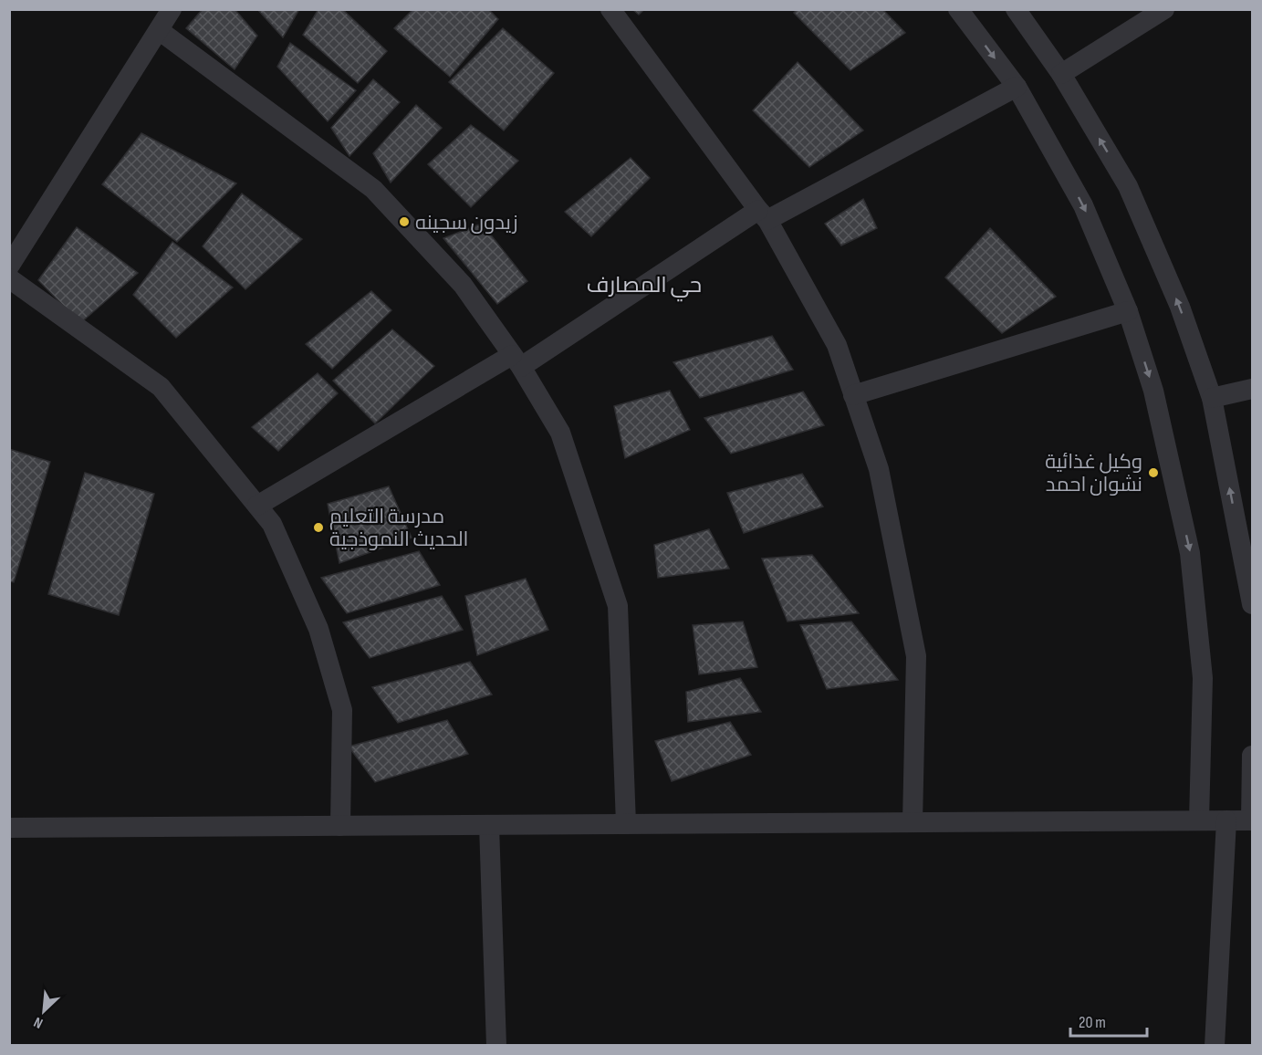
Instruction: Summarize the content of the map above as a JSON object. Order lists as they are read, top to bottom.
{
  "districts": ["حي المصارف"],
  "places": ["زيدون سجينه", "وكيل غذائية نشوان احمد", "مدرسة التعليم الحديث النموذجية"],
  "scale_bar": "20 m",
  "north": "bottom left"
}
